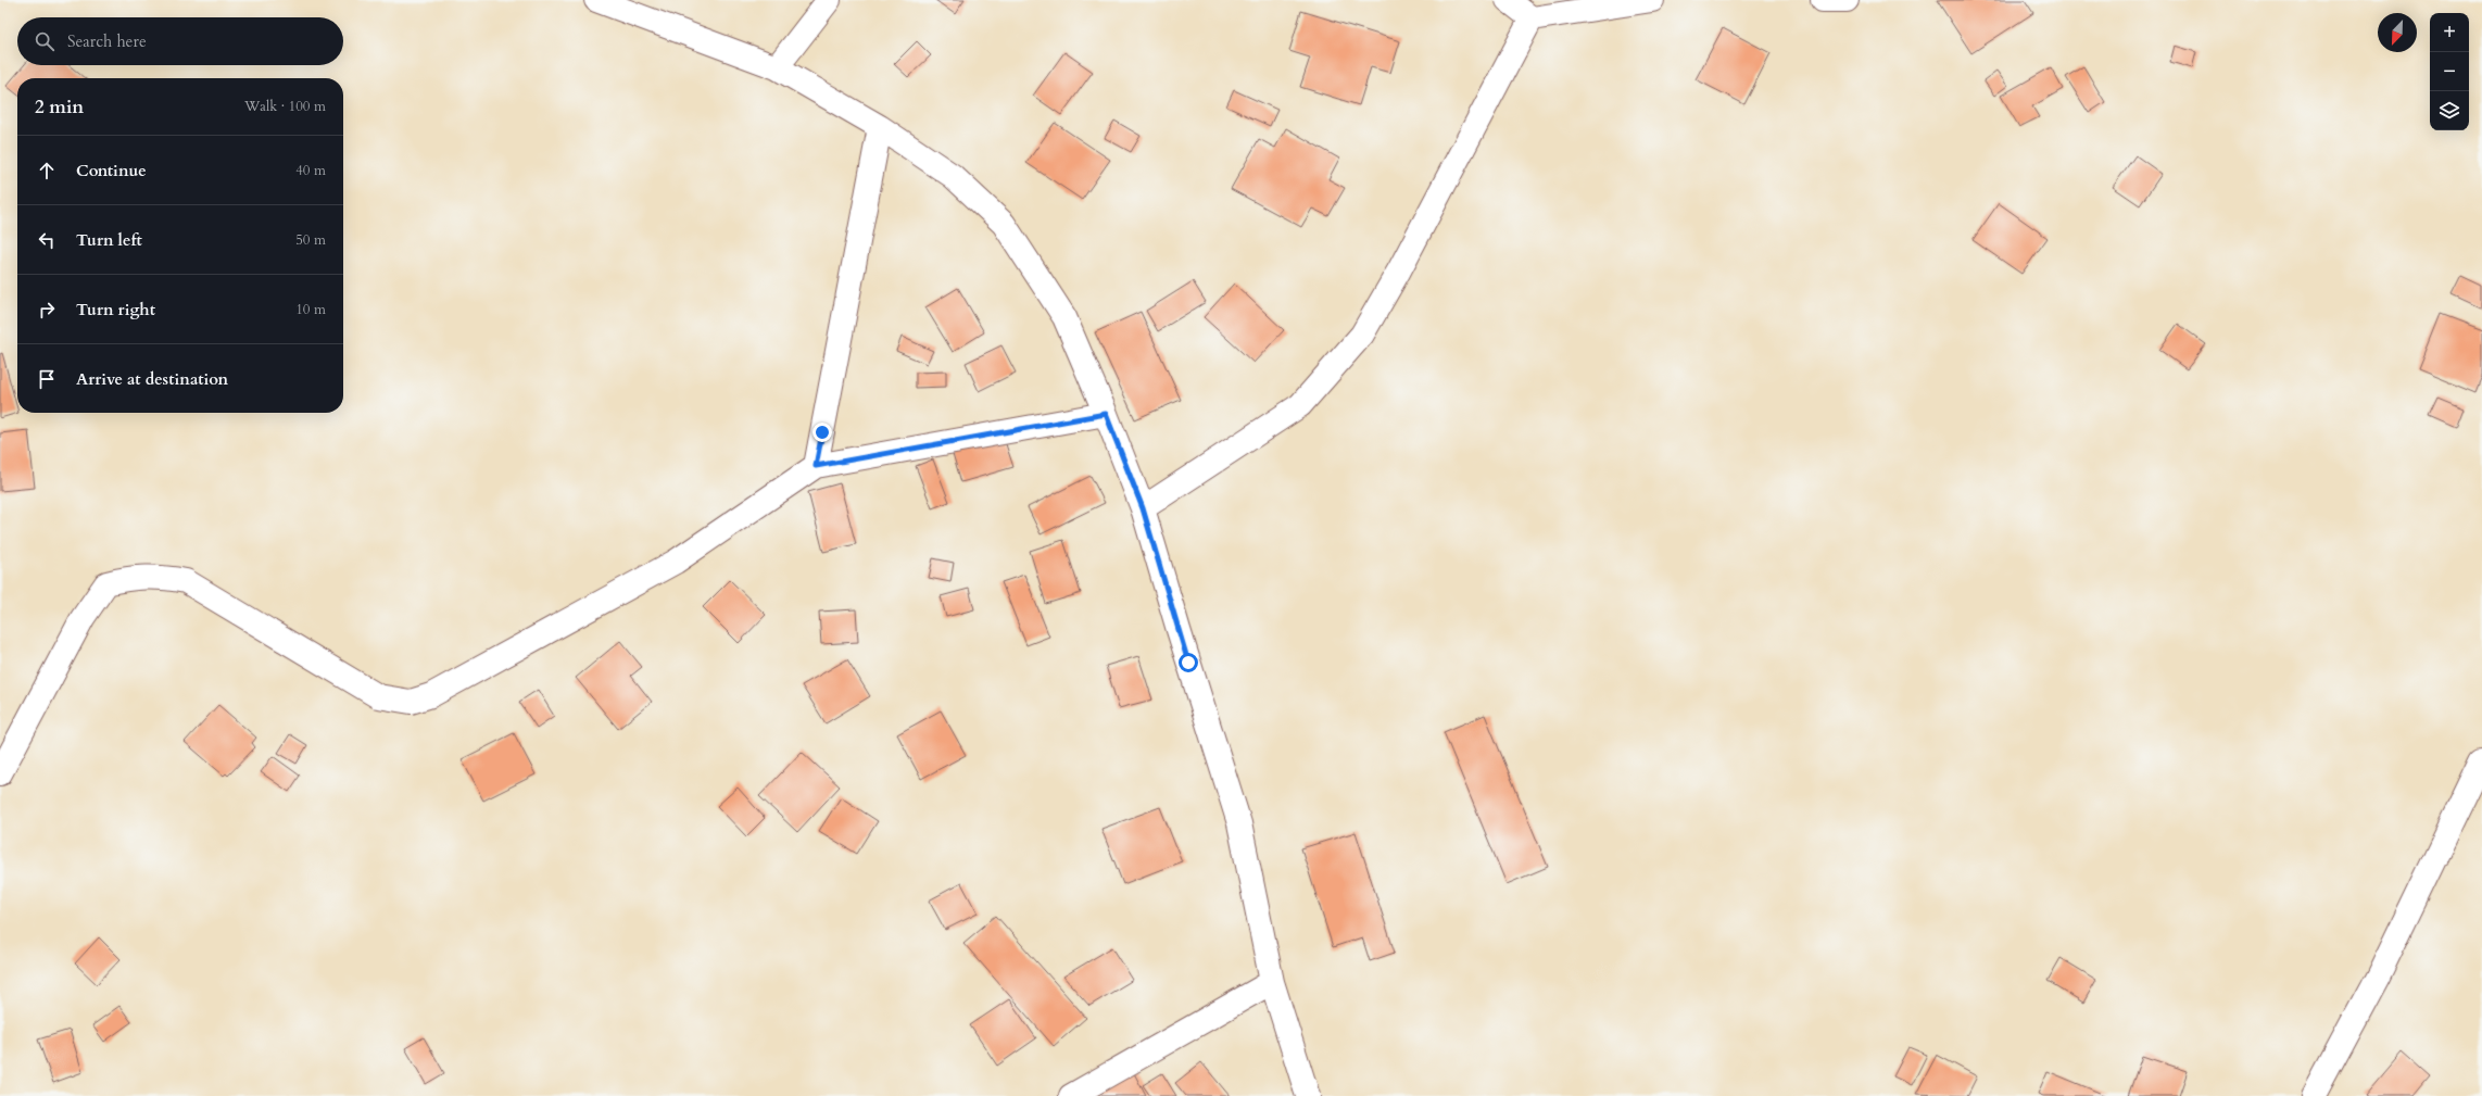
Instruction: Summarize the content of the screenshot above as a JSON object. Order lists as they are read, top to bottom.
{
  "north": "bottom left",
  "page": {
    "map_buttons": ["+", "−"],
    "search": "Search here",
    "heading": ["2 min", "Walk · 100 m"],
    "list": [
      ["Continue", "40 m"],
      ["Turn left", "50 m"],
      ["Turn right", "10 m"],
      "Arrive at destination"
    ]
  }
}
